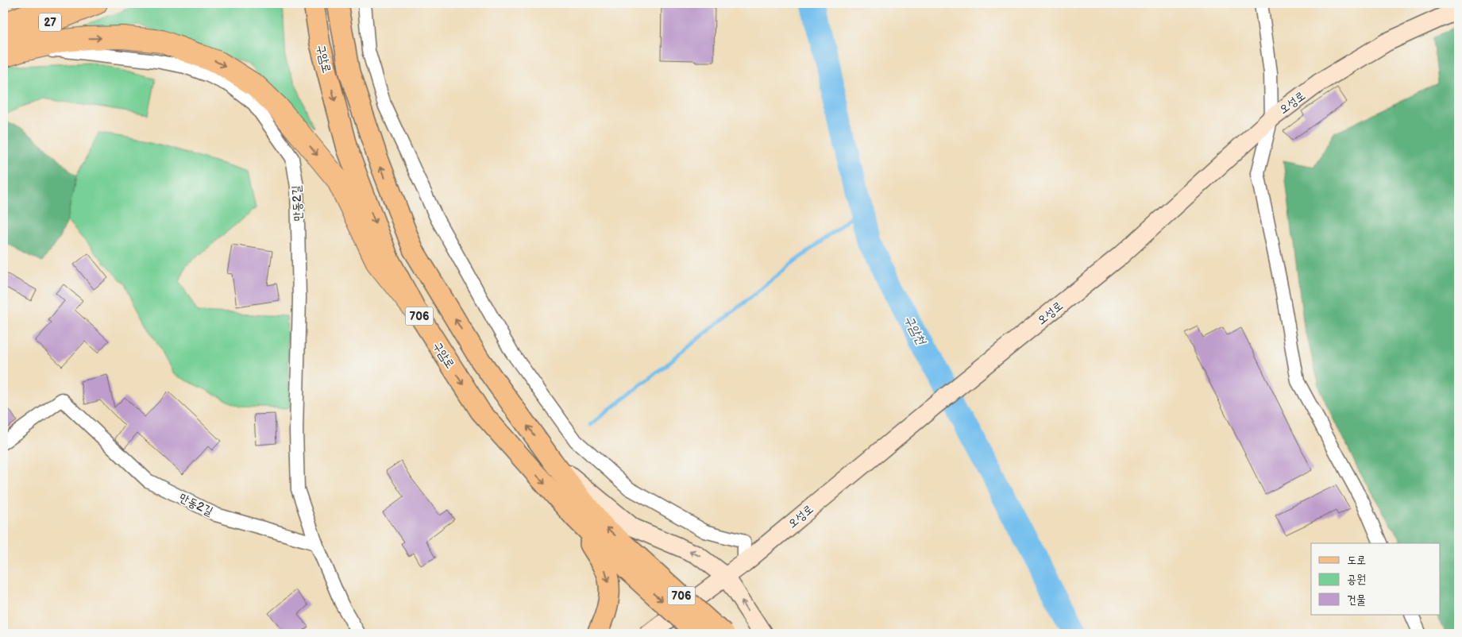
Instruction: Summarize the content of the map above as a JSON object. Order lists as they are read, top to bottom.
{
  "streets": {
    "highway": ["27"],
    "main road": ["구암로", "오성로", "706"],
    "street": ["만동2길"]
  },
  "water": ["구암천"],
  "legend": ["도로", "공원", "건물"]
}
